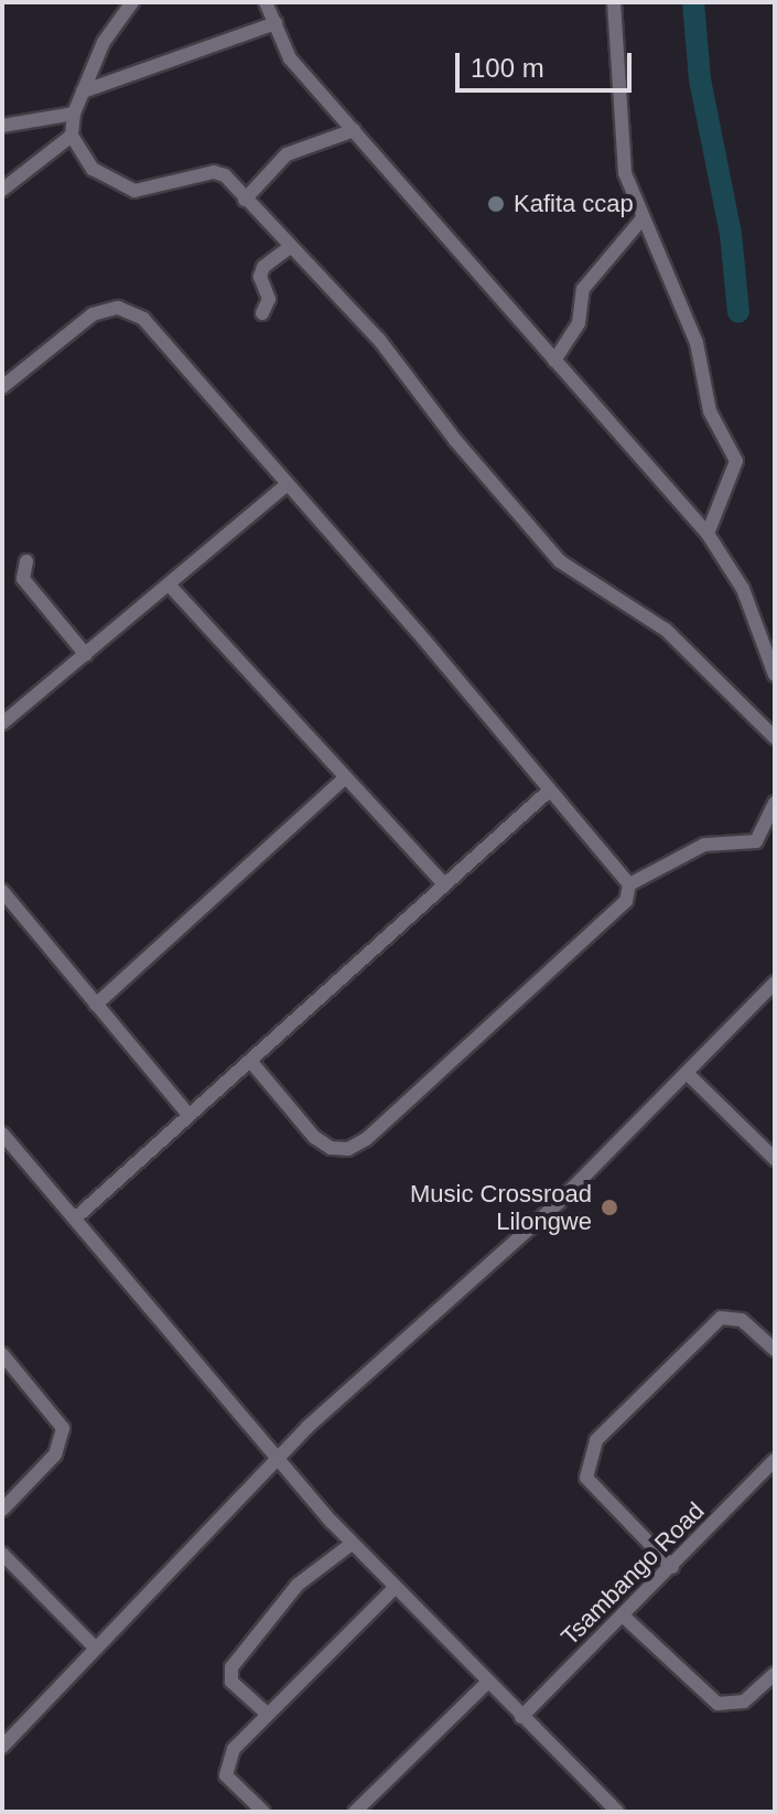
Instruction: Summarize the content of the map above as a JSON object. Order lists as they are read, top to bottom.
{
  "streets": {
    "street": ["Tsambango Road"]
  },
  "places": ["Kafita ccap", "Music Crossroad Lilongwe"],
  "scale_bar": "100 m"
}
